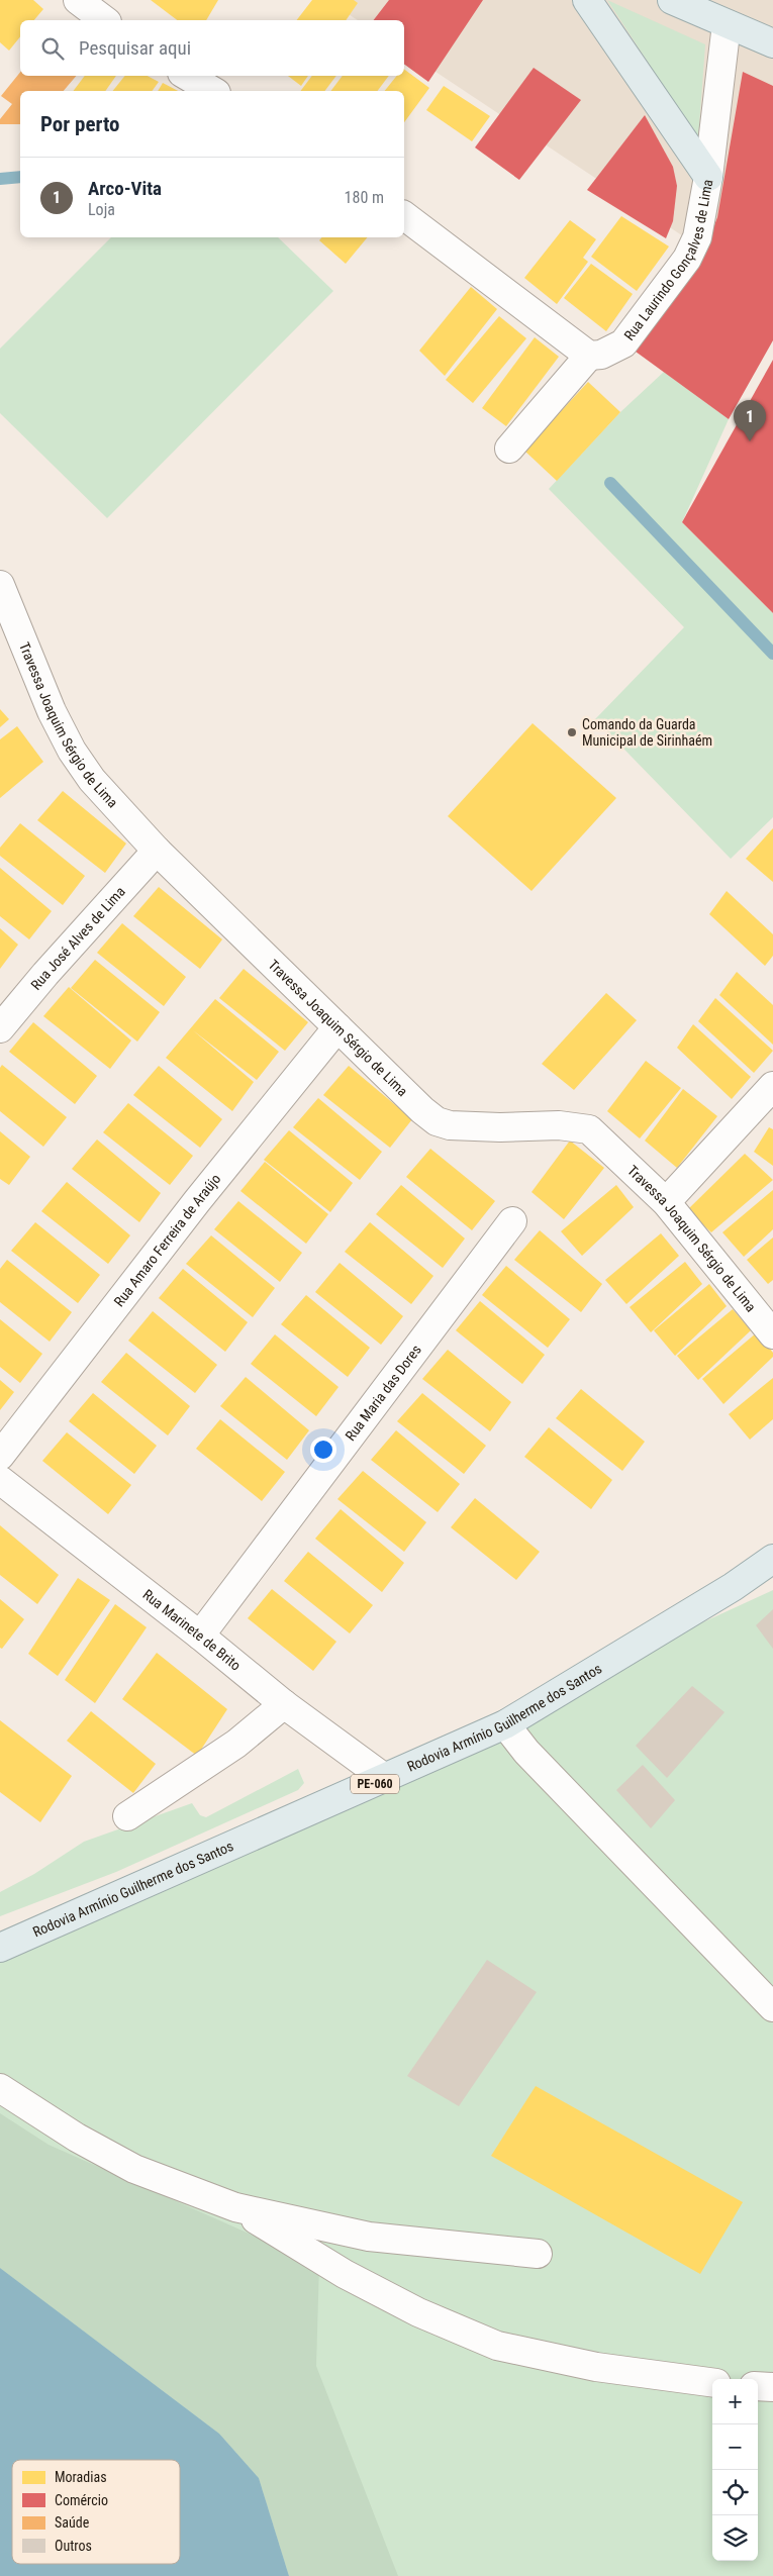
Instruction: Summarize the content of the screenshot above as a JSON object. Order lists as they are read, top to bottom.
{
  "streets": {
    "main road": ["Rodovia Armínio Guilherme dos Santos", "PE-060"],
    "street": [
      "Rua Laurindo Gonçalves de Lima",
      "Travessa Joaquim Sérgio de Lima",
      "Rua José Alves de Lima",
      "Rua Amaro Ferreira de Araújo",
      "Rua Maria das Dores",
      "Rua Marinete de Brito"
    ]
  },
  "crossings": [
    ["Travessa Joaquim Sérgio de Lima", "Rua José Alves de Lima"],
    ["Travessa Joaquim Sérgio de Lima", "Rua Amaro Ferreira de Araújo"],
    ["Rua Maria das Dores", "Rua Marinete de Brito"],
    ["Rua Marinete de Brito", "Rodovia Armínio Guilherme dos Santos"]
  ],
  "places": ["Comando da Guarda Municipal de Sirinhaém"],
  "legend": [
    "Moradias",
    "Comércio",
    "Saúde",
    "Outros"
  ],
  "page": {
    "search": "Pesquisar aqui",
    "heading": "Por perto",
    "list": [
      {
        "mark": "1",
        "name": "Arco-Vita",
        "note": "Loja",
        "value": "180 m"
      }
    ],
    "pins": "1",
    "map_buttons": ["+", "−"]
  }
}
